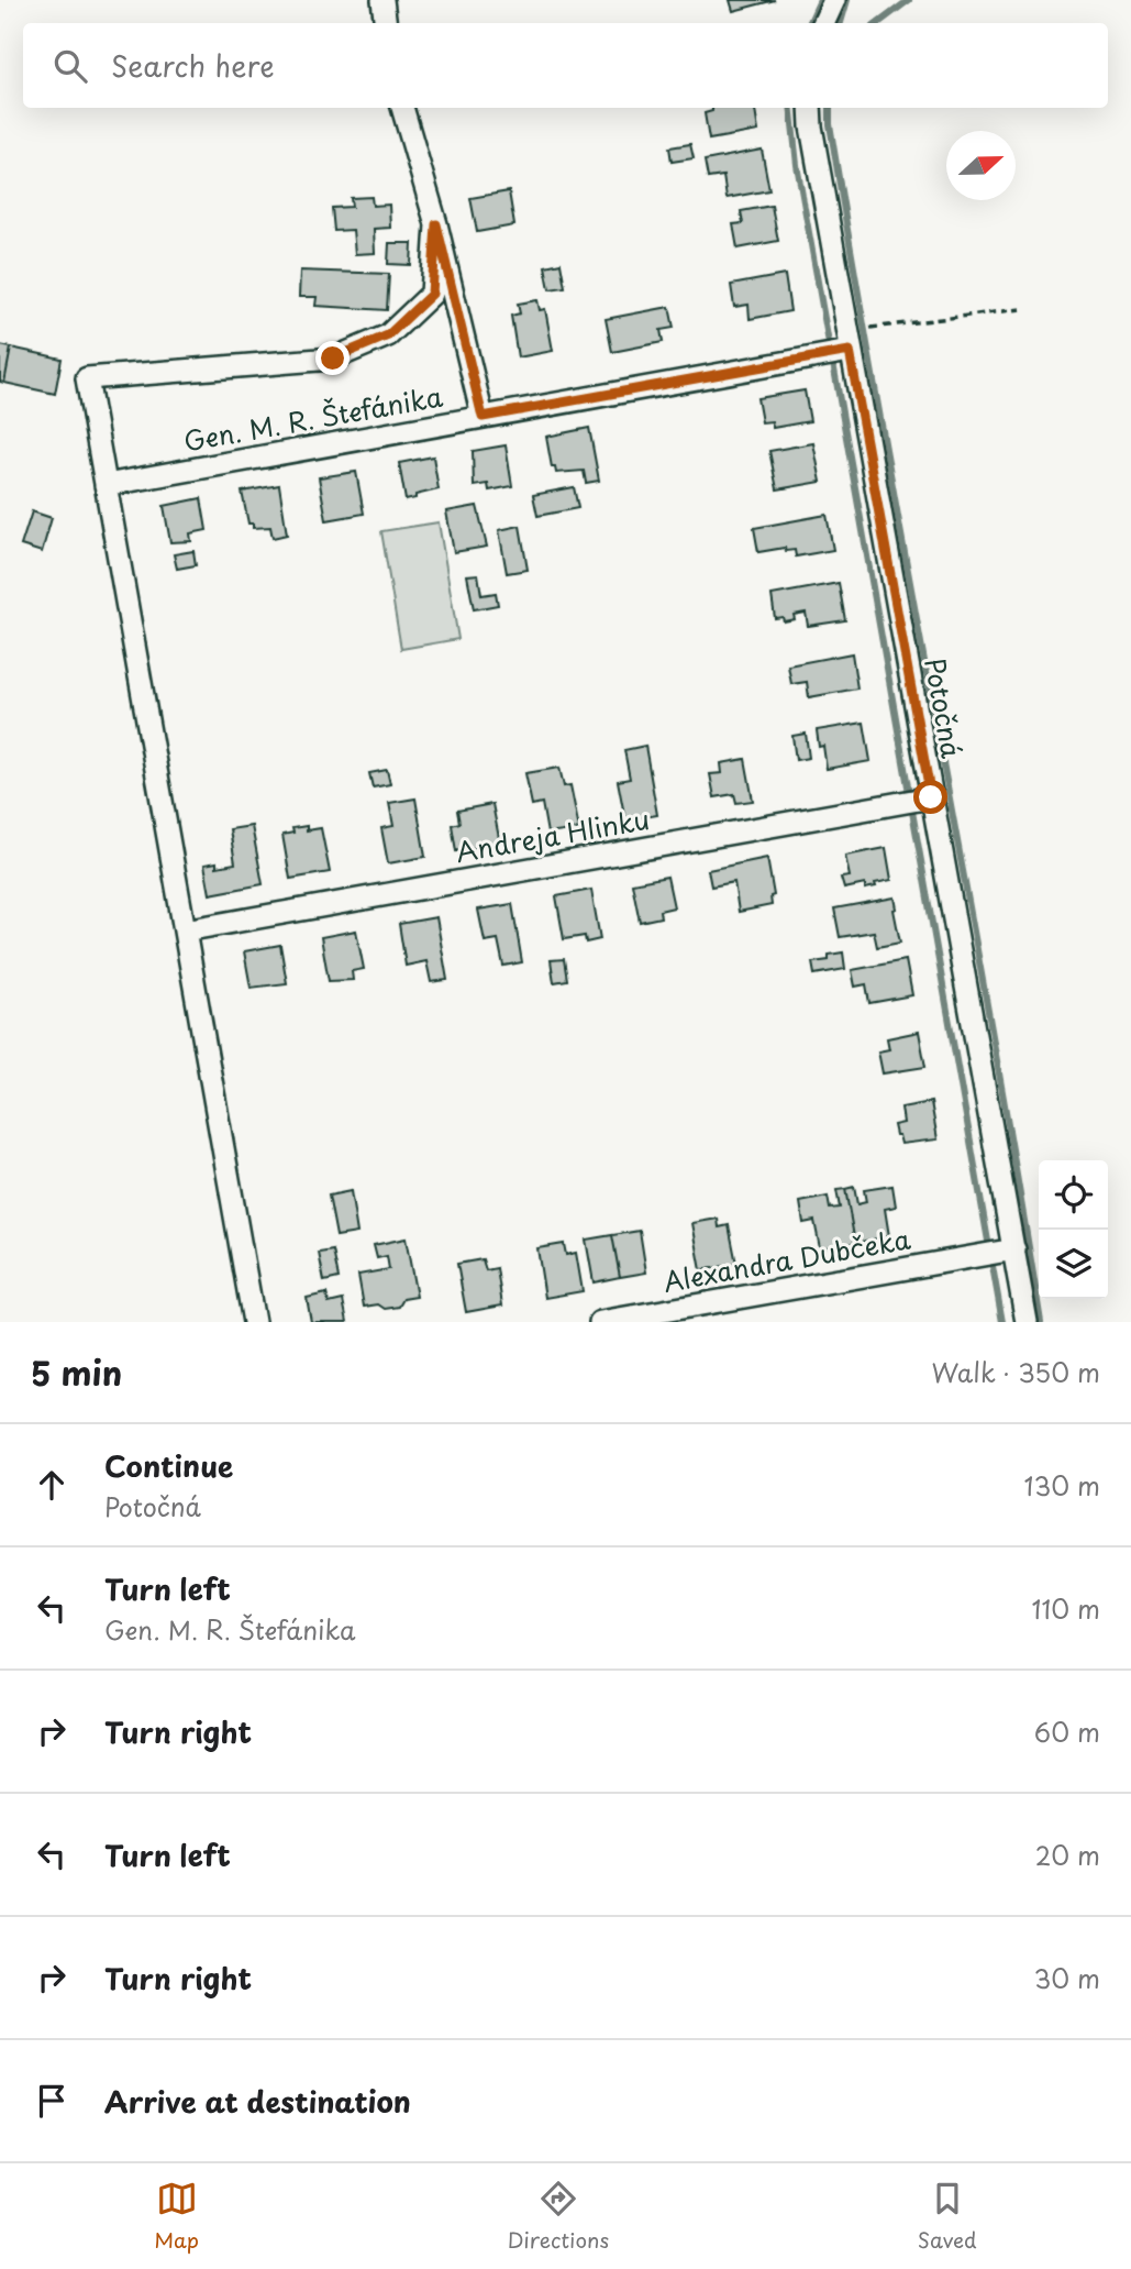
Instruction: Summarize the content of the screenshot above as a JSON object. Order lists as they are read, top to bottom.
{
  "streets": {
    "street": [
      "Gen. M. R. Štefánika",
      "Potočná",
      "Andreja Hlinku",
      "Alexandra Dubčeka"
    ]
  },
  "crossings": [
    ["Gen. M. R. Štefánika", "Potočná"],
    ["Potočná", "Andreja Hlinku"],
    ["Potočná", "Alexandra Dubčeka"]
  ],
  "north": "right",
  "page": {
    "search": "Search here",
    "heading": ["5 min", "Walk · 350 m"],
    "list": [
      ["Continue", "Potočná", "130 m"],
      ["Turn left", "Gen. M. R. Štefánika", "110 m"],
      ["Turn right", "60 m"],
      ["Turn left", "20 m"],
      ["Turn right", "30 m"],
      "Arrive at destination"
    ],
    "nav": ["Map", "Directions", "Saved"]
  }
}
